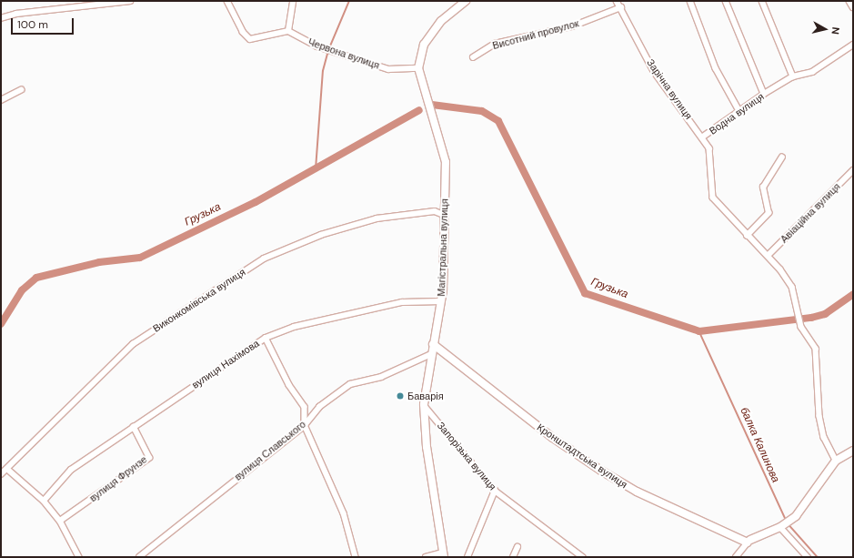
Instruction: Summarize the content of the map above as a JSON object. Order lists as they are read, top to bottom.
{
  "streets": {
    "main road": ["Магістральна вулиця", "Кронштадтська вулиця"],
    "street": [
      "Висотний провулок",
      "Червона вулиця",
      "Зарічна вулиця",
      "Водна вулиця",
      "Авіаційна вулиця",
      "Виконкомівська вулиця",
      "вулиця Нахімова",
      "вулиця Славського",
      "Запорізька вулиця",
      "вулиця Фрунзе"
    ]
  },
  "crossings": [
    ["Висотний провулок", "Зарічна вулиця"],
    ["Червона вулиця", "Магістральна вулиця"],
    ["Зарічна вулиця", "Водна вулиця"],
    ["Водна вулиця", "Авіаційна вулиця"],
    ["Магістральна вулиця", "Виконкомівська вулиця"],
    ["Магістральна вулиця", "вулиця Нахімова"],
    ["Магістральна вулиця", "вулиця Славського"],
    ["Магістральна вулиця", "Запорізька вулиця"],
    ["Магістральна вулиця", "Кронштадтська вулиця"],
    ["вулиця Нахімова", "вулиця Фрунзе"]
  ],
  "water": ["Грузька", "балка Калинова"],
  "places": ["Баварія"],
  "scale_bar": "100 m",
  "north": "right"
}
